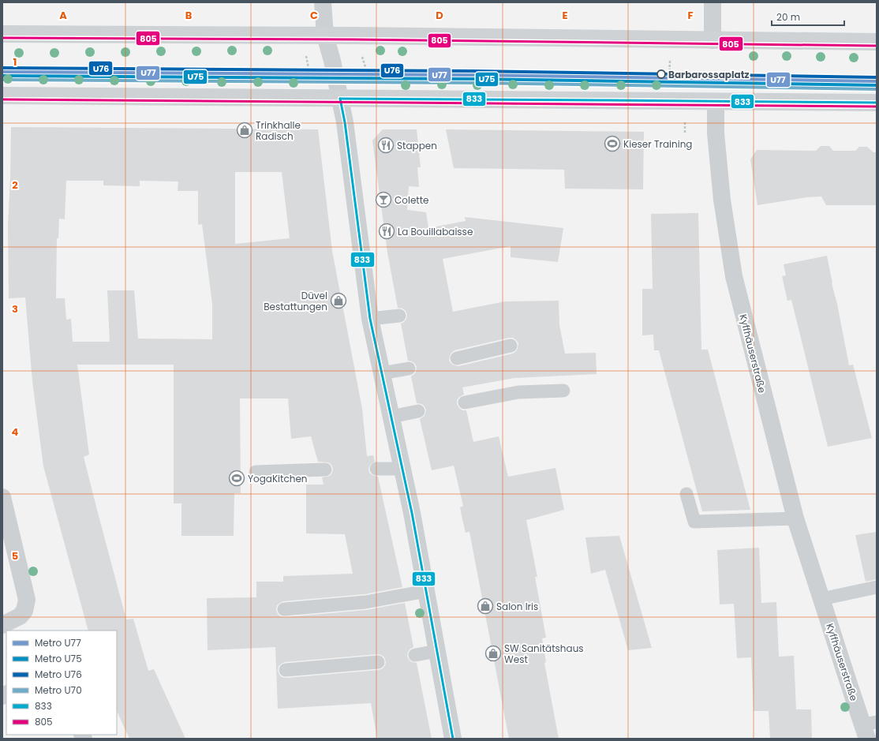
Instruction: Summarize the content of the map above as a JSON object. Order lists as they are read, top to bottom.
{
  "streets": {
    "street": ["Kyffhäuserstraße"]
  },
  "places": {
    "other": ["Barbarossaplatz"],
    "shop": [
      "Trinkhalle Radisch",
      "Düvel Bestattungen",
      "Salon Iris",
      "SW Sanitätshaus West"
    ],
    "sports": ["Kieser Training", "YogaKitchen"],
    "restaurant": ["Stappen", "La Bouillabaisse"],
    "bar": ["Colette"]
  },
  "lines": [
    "transit line 805",
    "metro line U76",
    "metro line U77",
    "metro line U75",
    "metro line U70",
    "transit line 833"
  ],
  "legend": [
    "Metro U77",
    "Metro U75",
    "Metro U76",
    "Metro U70",
    "833",
    "805"
  ],
  "scale_bar": "20 m",
  "grid": {
    "columns": [
      "A",
      "B",
      "C",
      "D",
      "E",
      "F"
    ],
    "rows": [
      "1",
      "2",
      "3",
      "4",
      "5"
    ]
  }
}
